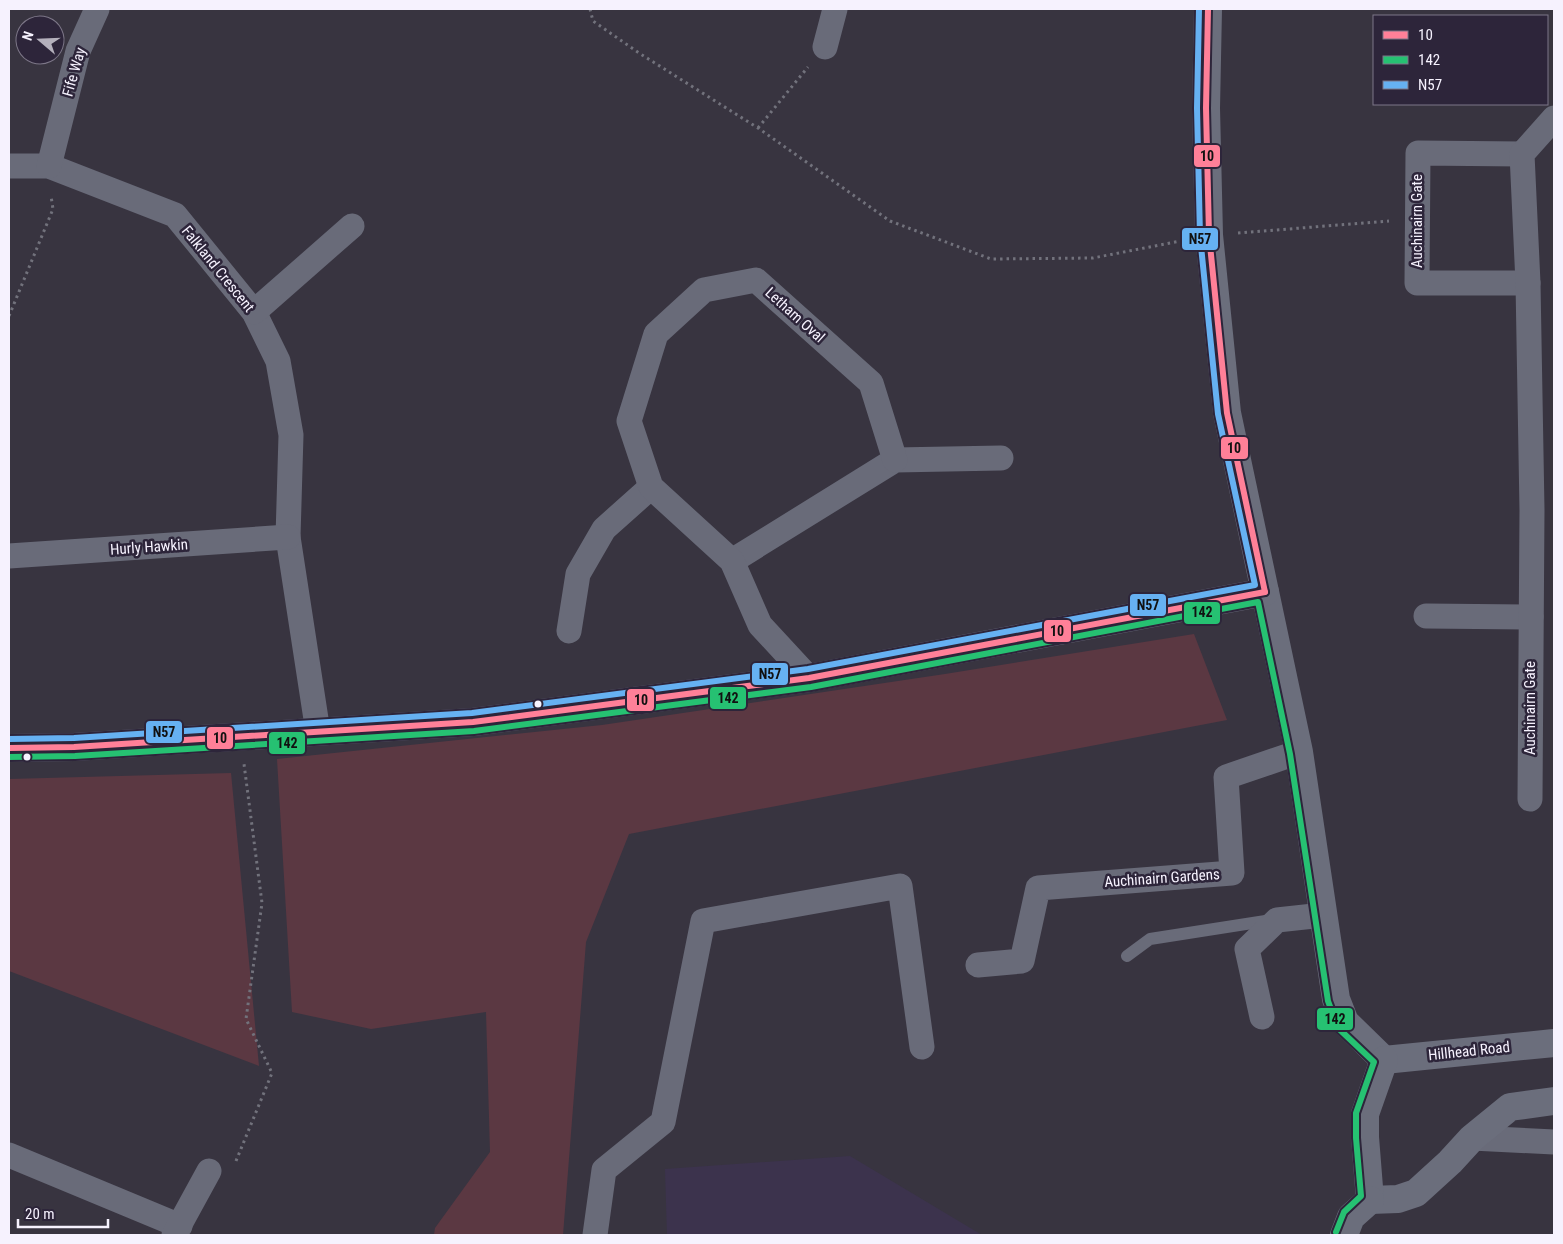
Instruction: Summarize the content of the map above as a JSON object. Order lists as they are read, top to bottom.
{
  "streets": {
    "street": [
      "Fife Way",
      "Auchinairn Gate",
      "Falkland Crescent",
      "Letham Oval",
      "Hurly Hawkin",
      "Auchinairn Gardens",
      "Hillhead Road"
    ]
  },
  "crossings": [
    ["Fife Way", "Falkland Crescent"],
    ["Falkland Crescent", "Hurly Hawkin"]
  ],
  "lines": ["transit line 10", "transit line N57", "transit line 142"],
  "legend": ["10", "142", "N57"],
  "scale_bar": "20 m",
  "north": "left"
}
